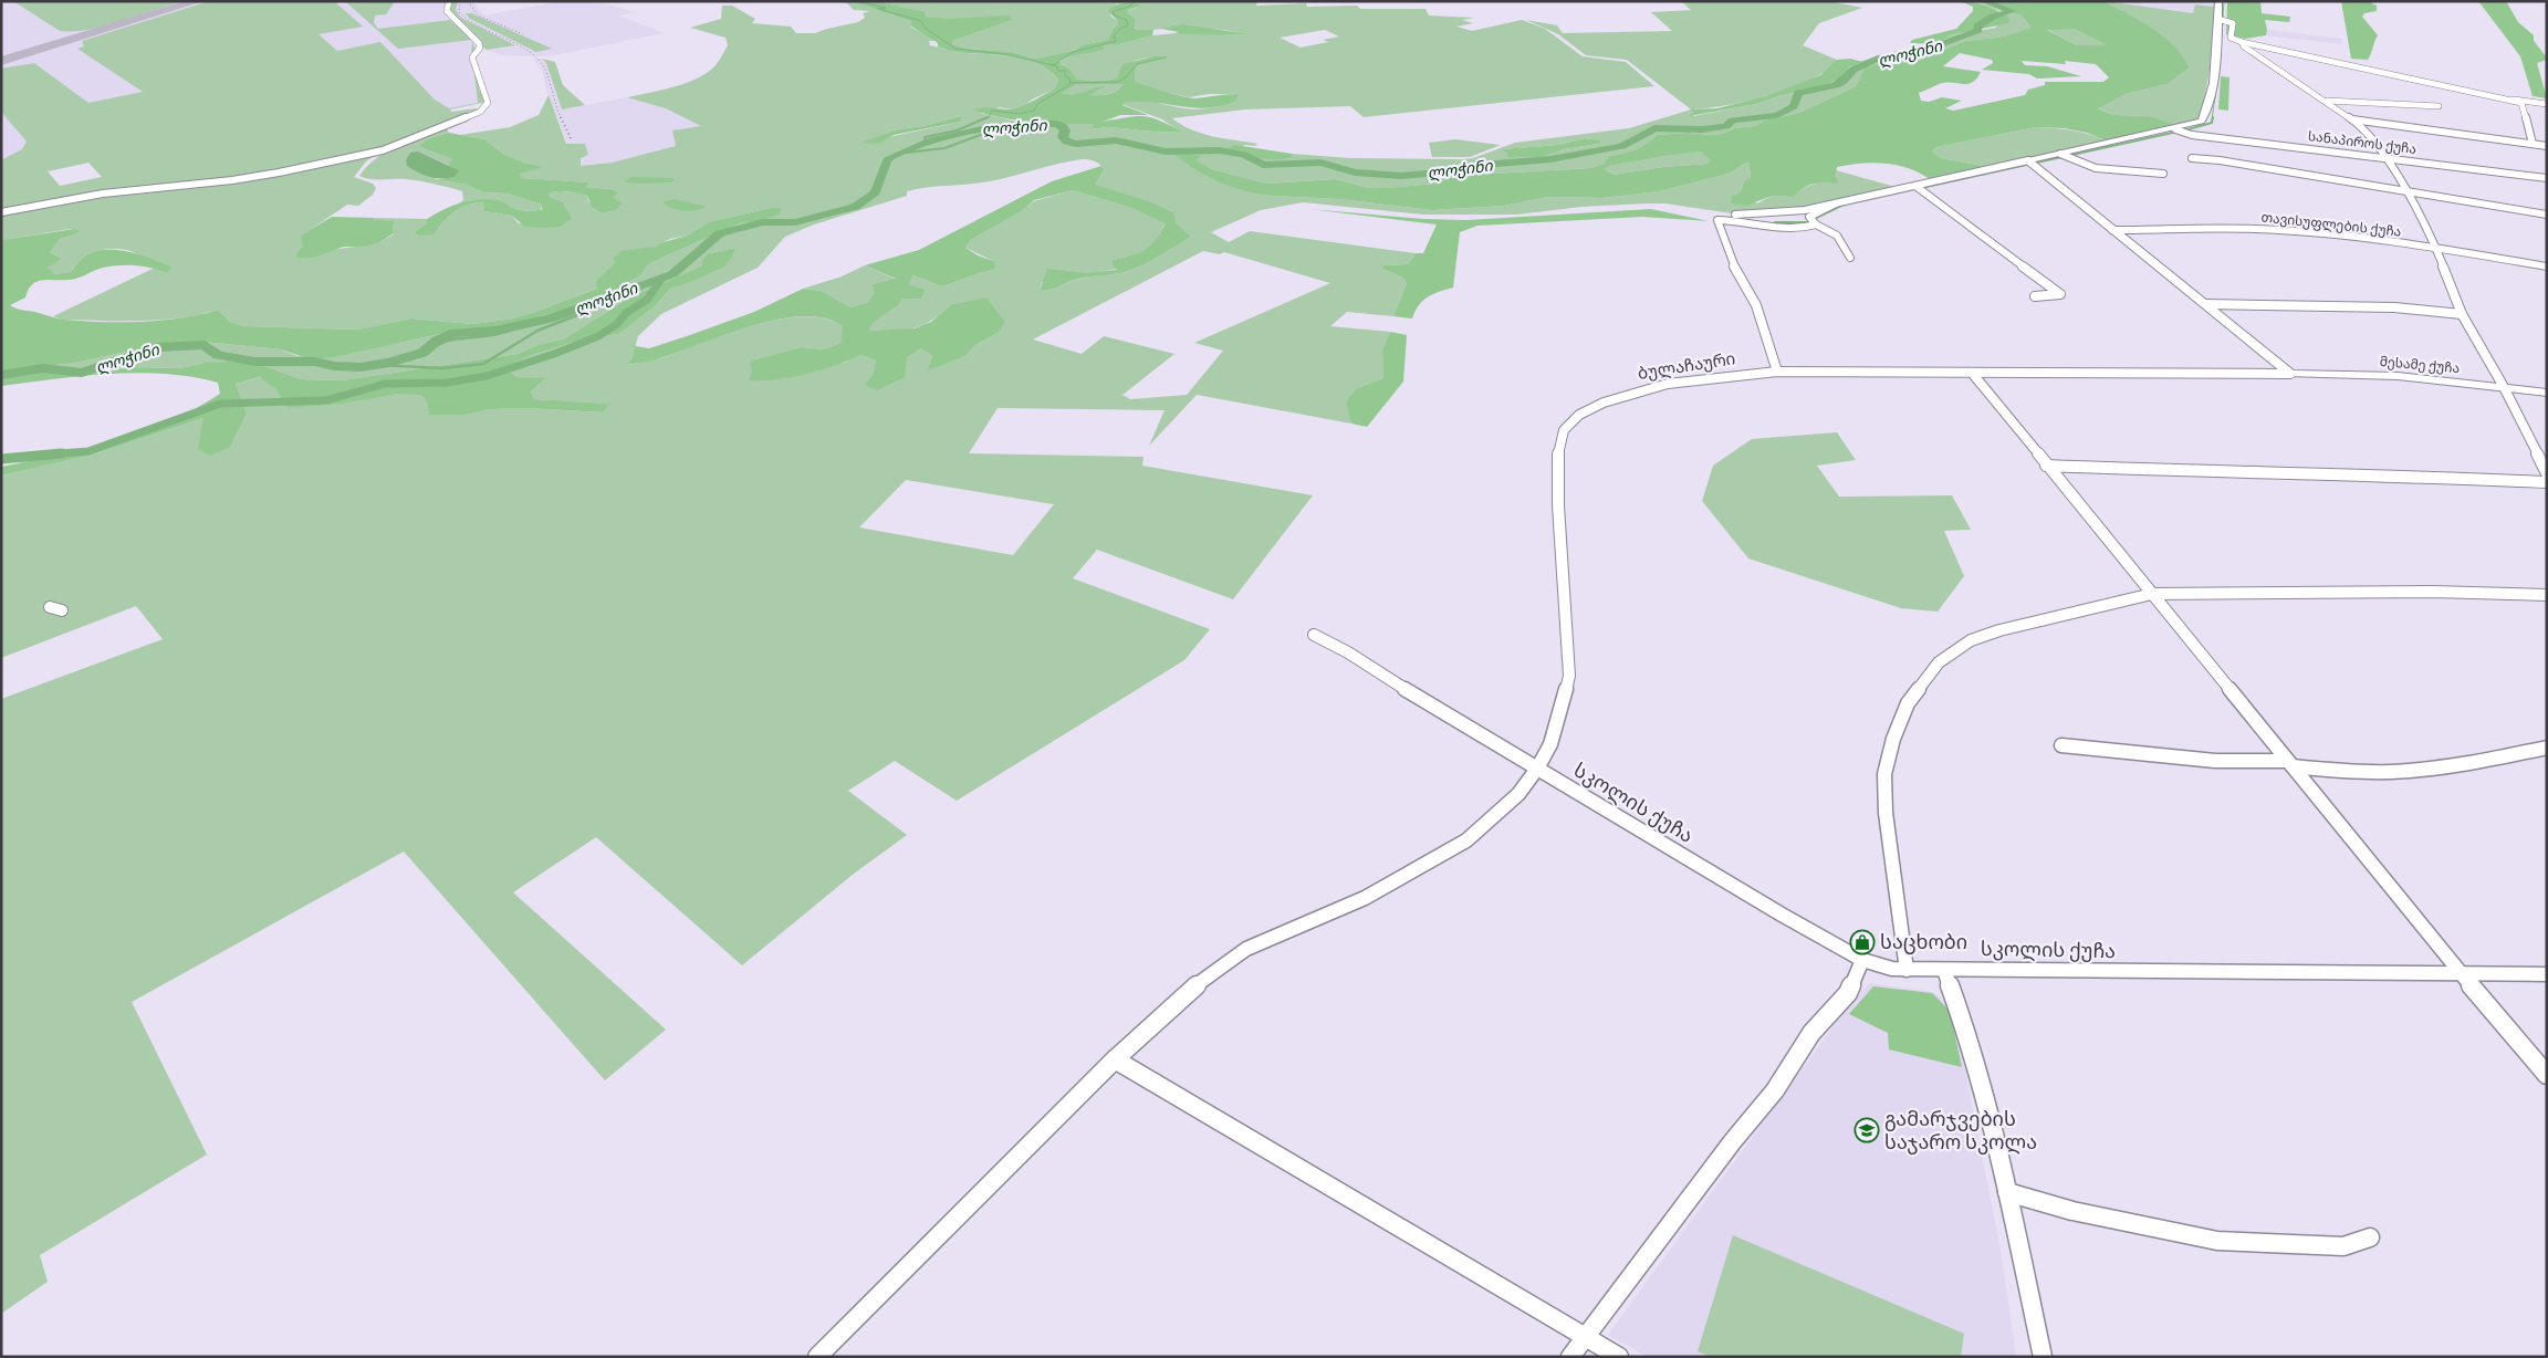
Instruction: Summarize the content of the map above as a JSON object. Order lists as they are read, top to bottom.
{
  "streets": {
    "street": [
      "სანაპიროს ქუჩა",
      "თავისუფლების ქუჩა",
      "მესამე ქუჩა",
      "ბულაჩაური",
      "სკოლის ქუჩა"
    ]
  },
  "crossings": [
    ["მესამე ქუჩა", "ბულაჩაური"],
    ["ბულაჩაური", "სკოლის ქუჩა"]
  ],
  "water": ["ლოჭინი"],
  "places": {
    "shop": ["საცხობი"],
    "school or university": ["გამარჯვების საჯარო სკოლა"]
  }
}
